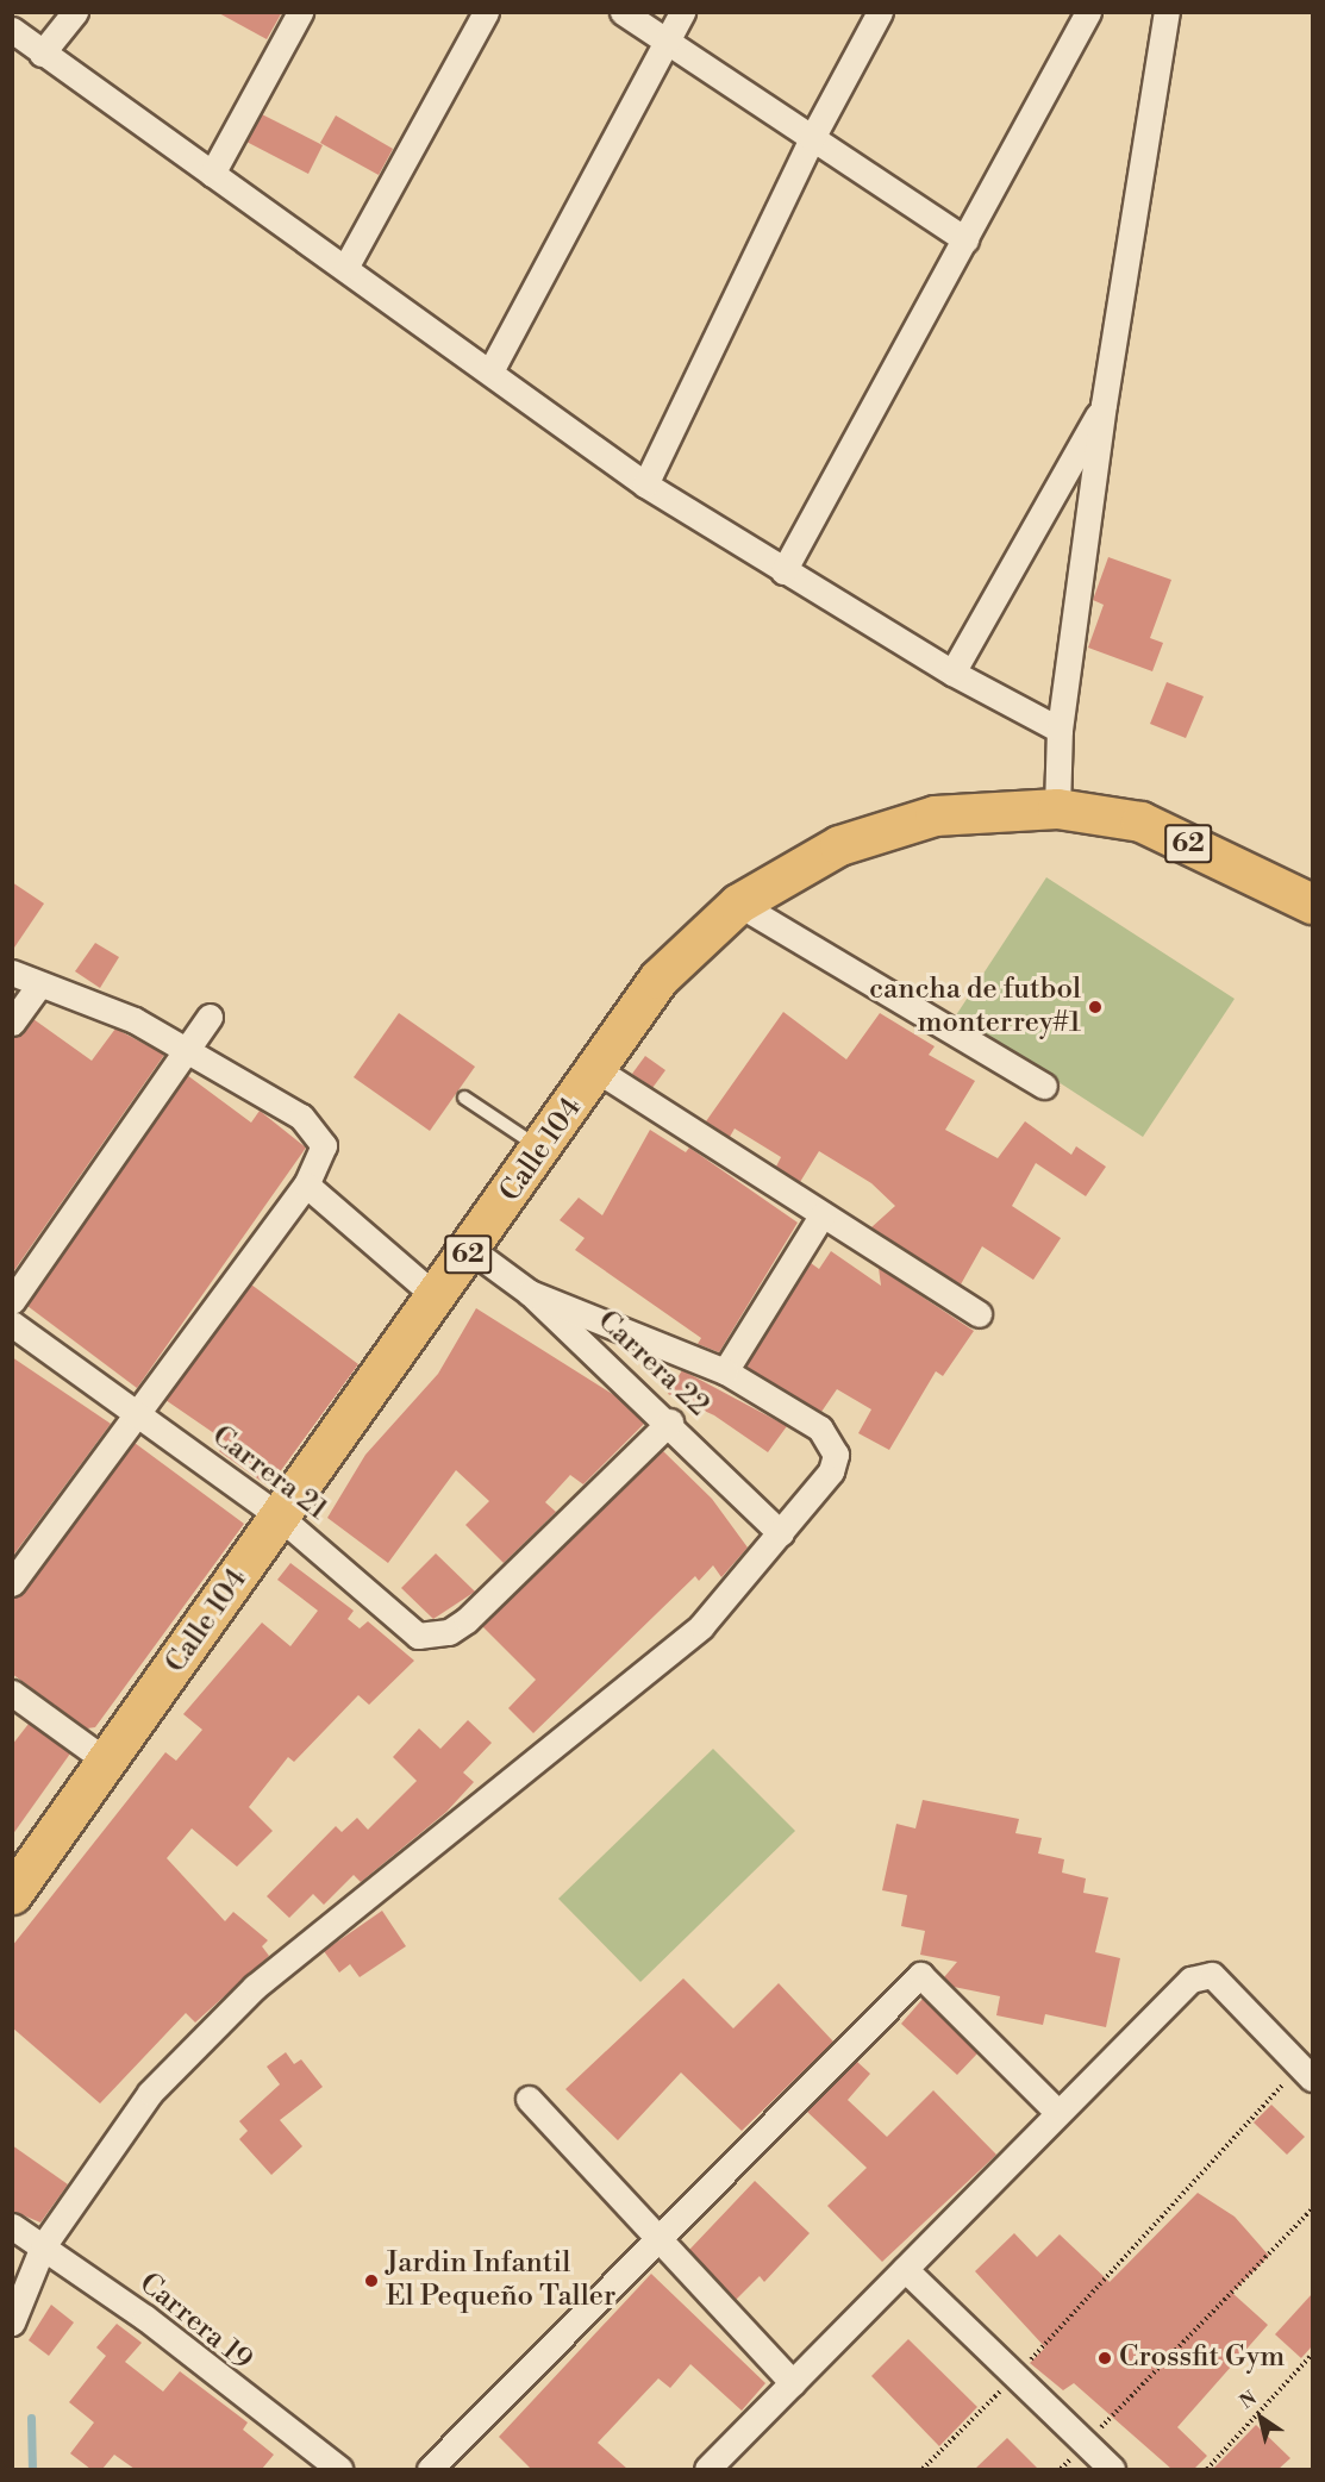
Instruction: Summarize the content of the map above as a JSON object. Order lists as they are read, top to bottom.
{
  "streets": {
    "main road": ["62", "Calle 104"],
    "street": ["Carrera 22", "Carrera 21", "Carrera 19"]
  },
  "crossings": [
    ["62", "Calle 104"],
    ["Calle 104", "Carrera 22"],
    ["Calle 104", "Carrera 21"],
    ["Carrera 22", "Carrera 21"]
  ],
  "places": ["cancha de futbol monterrey#1", "Jardin Infantil El Pequeño Taller", "Crossfit Gym"],
  "north": "top left"
}
